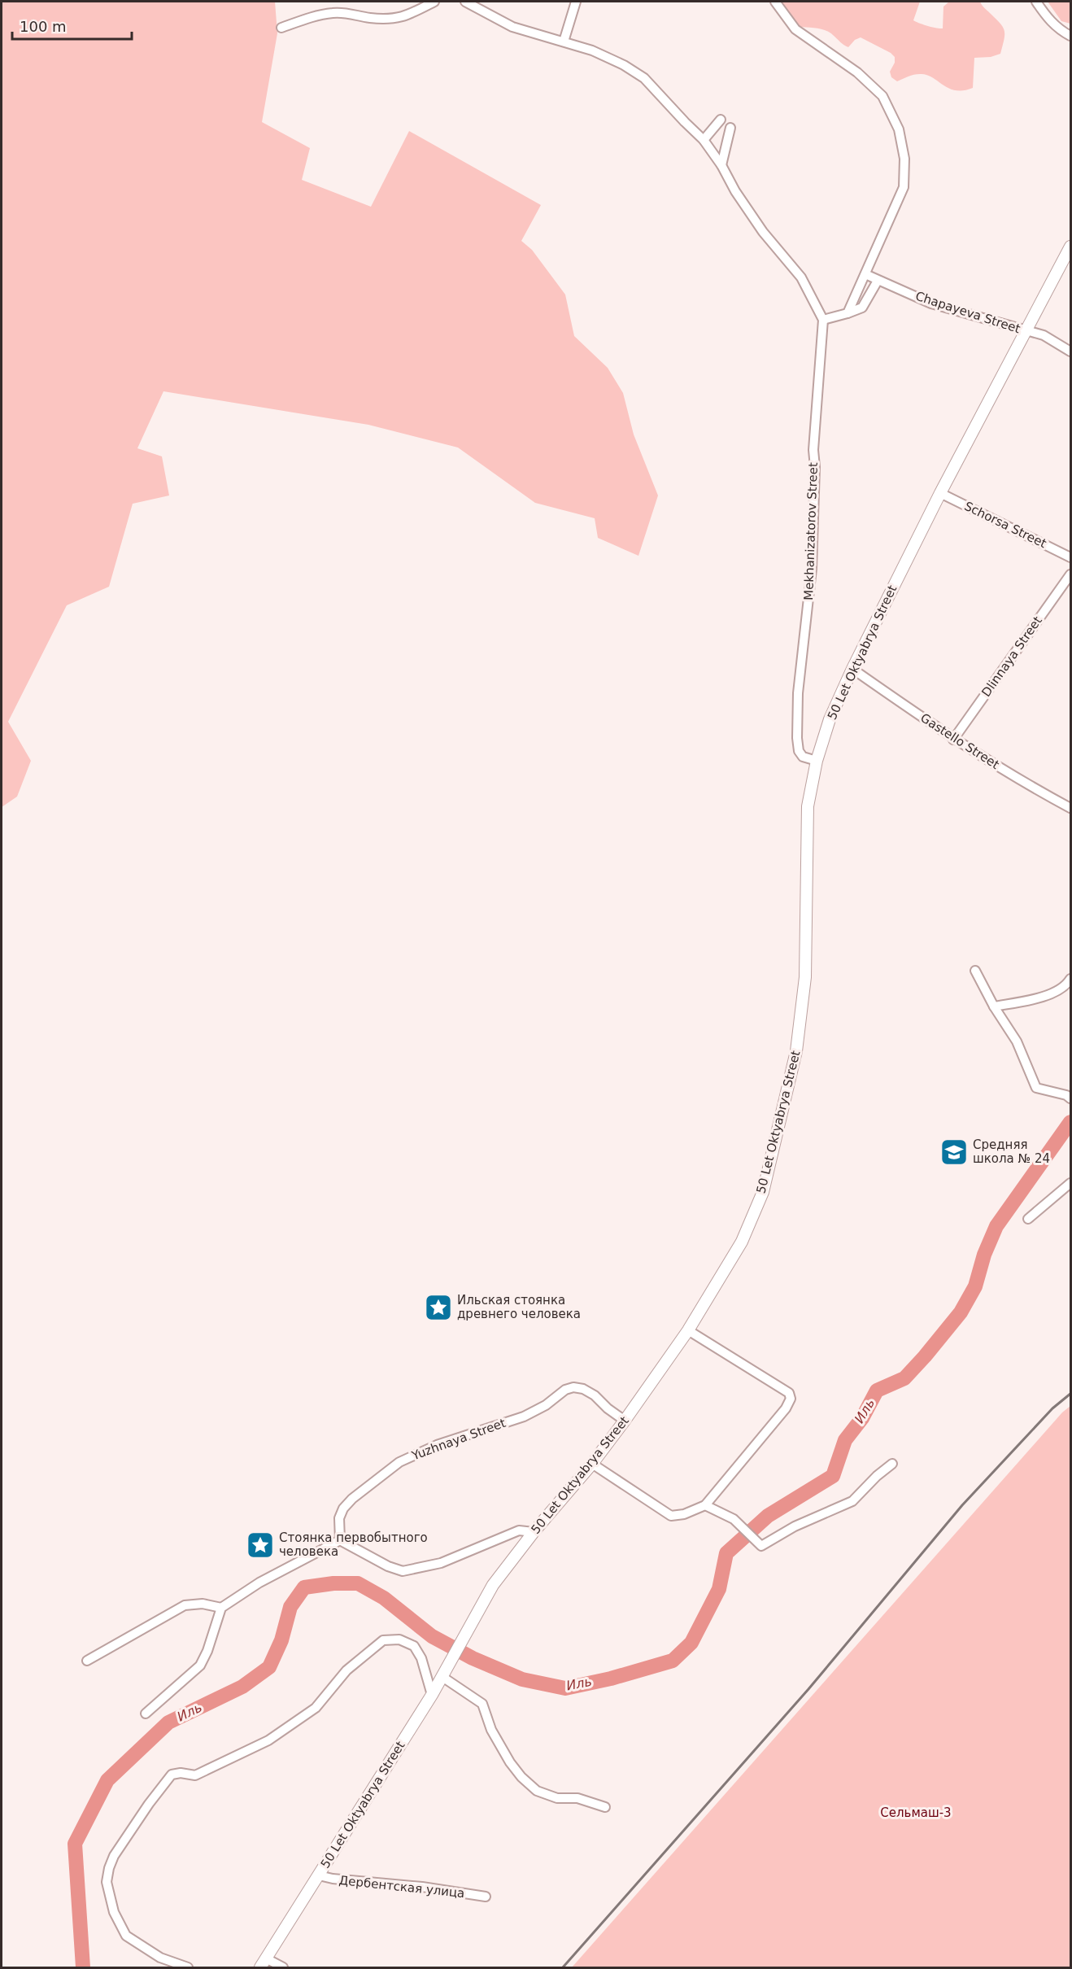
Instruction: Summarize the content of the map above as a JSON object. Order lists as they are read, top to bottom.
{
  "streets": {
    "street": [
      "Chapayeva Street",
      "Schorsa Street",
      "Mekhanizatorov Street",
      "50 Let Oktyabrya Street",
      "Dlinnaya Street",
      "Gastello Street",
      "Yuzhnaya Street",
      "Дербентская улица"
    ]
  },
  "crossings": [
    ["Chapayeva Street", "50 Let Oktyabrya Street"],
    ["Schorsa Street", "50 Let Oktyabrya Street"],
    ["Mekhanizatorov Street", "50 Let Oktyabrya Street"],
    ["50 Let Oktyabrya Street", "Gastello Street"],
    ["50 Let Oktyabrya Street", "Yuzhnaya Street"],
    ["50 Let Oktyabrya Street", "Дербентская улица"],
    ["Dlinnaya Street", "Gastello Street"]
  ],
  "water": ["Иль"],
  "parks": ["Сельмаш-3"],
  "places": {
    "school or university": ["Средняя школа № 24"],
    "place": ["Ильская стоянка древнего человека", "Стоянка первобытного человека"]
  },
  "scale_bar": "100 m"
}
